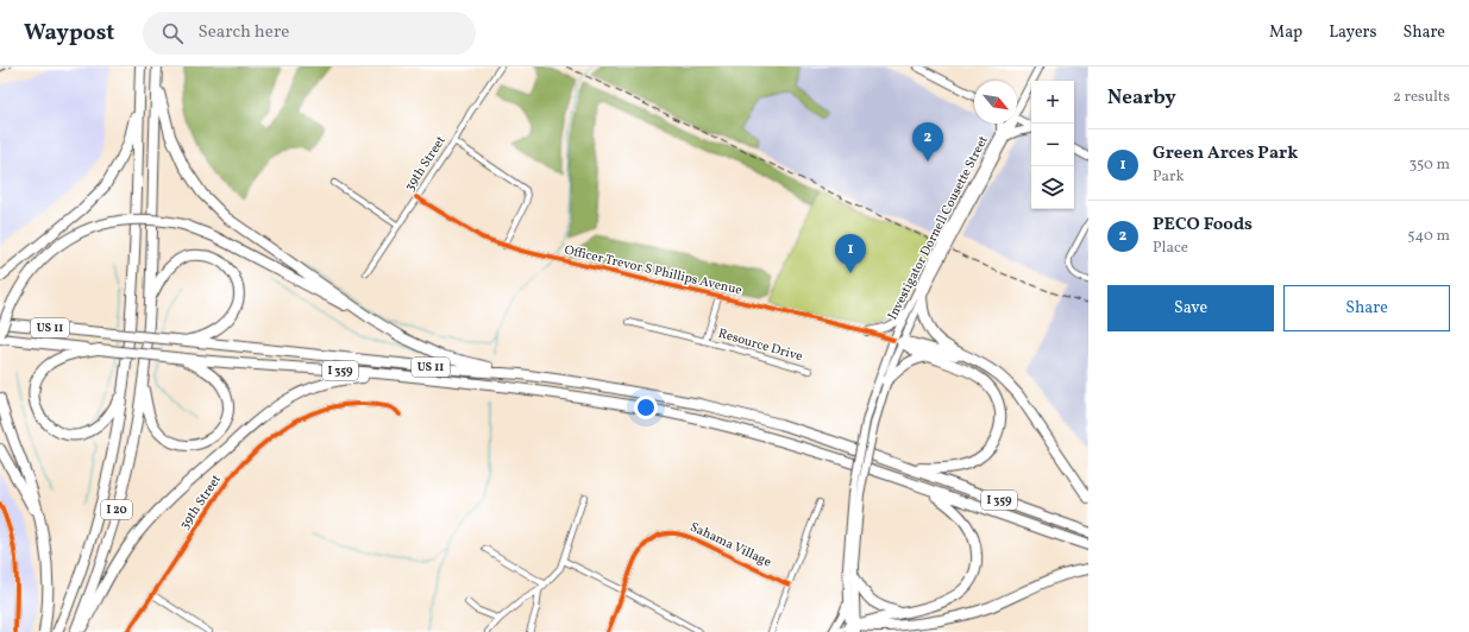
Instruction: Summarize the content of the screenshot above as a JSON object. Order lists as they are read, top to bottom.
{
  "streets": {
    "highway": ["US 11", "I 359", "I 20"],
    "main road": ["Investigator Dornell Cousette Street"],
    "street": [
      "39th Street",
      "Officer Trevor S Phillips Avenue",
      "Resource Drive",
      "Sahama Village"
    ]
  },
  "crossings": [
    ["39th Street", "Officer Trevor S Phillips Avenue"],
    ["Investigator Dornell Cousette Street", "Officer Trevor S Phillips Avenue"],
    ["Officer Trevor S Phillips Avenue", "Resource Drive"],
    ["US 11", "I 359"]
  ],
  "north": "bottom right",
  "page": {
    "header": "Waypost",
    "search": "Search here",
    "nav": ["Map", "Layers", "Share"],
    "heading": ["Nearby", "2 results"],
    "map_buttons": ["+", "−"],
    "pins": ["2", "1"],
    "list": [
      {
        "mark": "1",
        "name": "Green Arces Park",
        "note": "Park",
        "value": "350 m"
      },
      {
        "mark": "2",
        "name": "PECO Foods",
        "note": "Place",
        "value": "540 m"
      }
    ],
    "buttons": ["Save", "Share"]
  }
}
